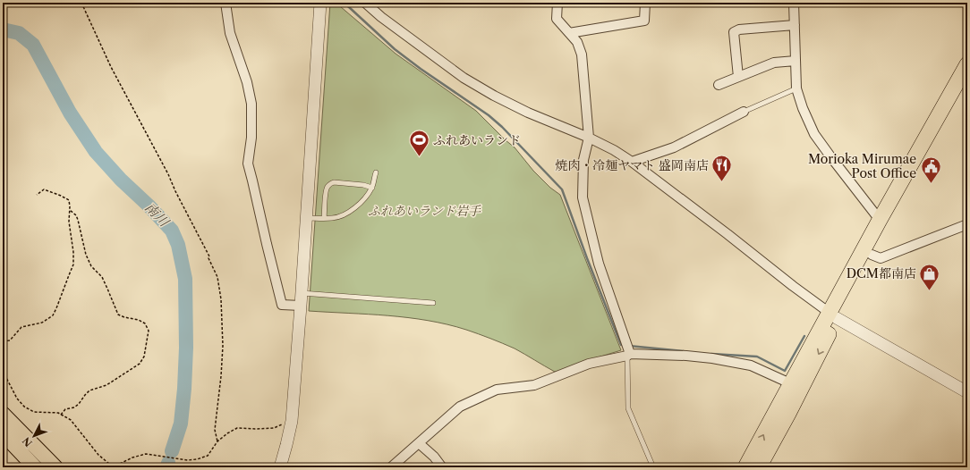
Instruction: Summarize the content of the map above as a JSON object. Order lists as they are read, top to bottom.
{
  "water": ["南川"],
  "parks": ["ふれあいランド岩手"],
  "places": {
    "sports": ["ふれあいランド"],
    "restaurant": ["焼肉・冷麺ヤマト 盛岡南店"],
    "public building": ["Morioka Mirumae Post Office"],
    "shop": ["DCM都南店"]
  },
  "north": "bottom left"
}
